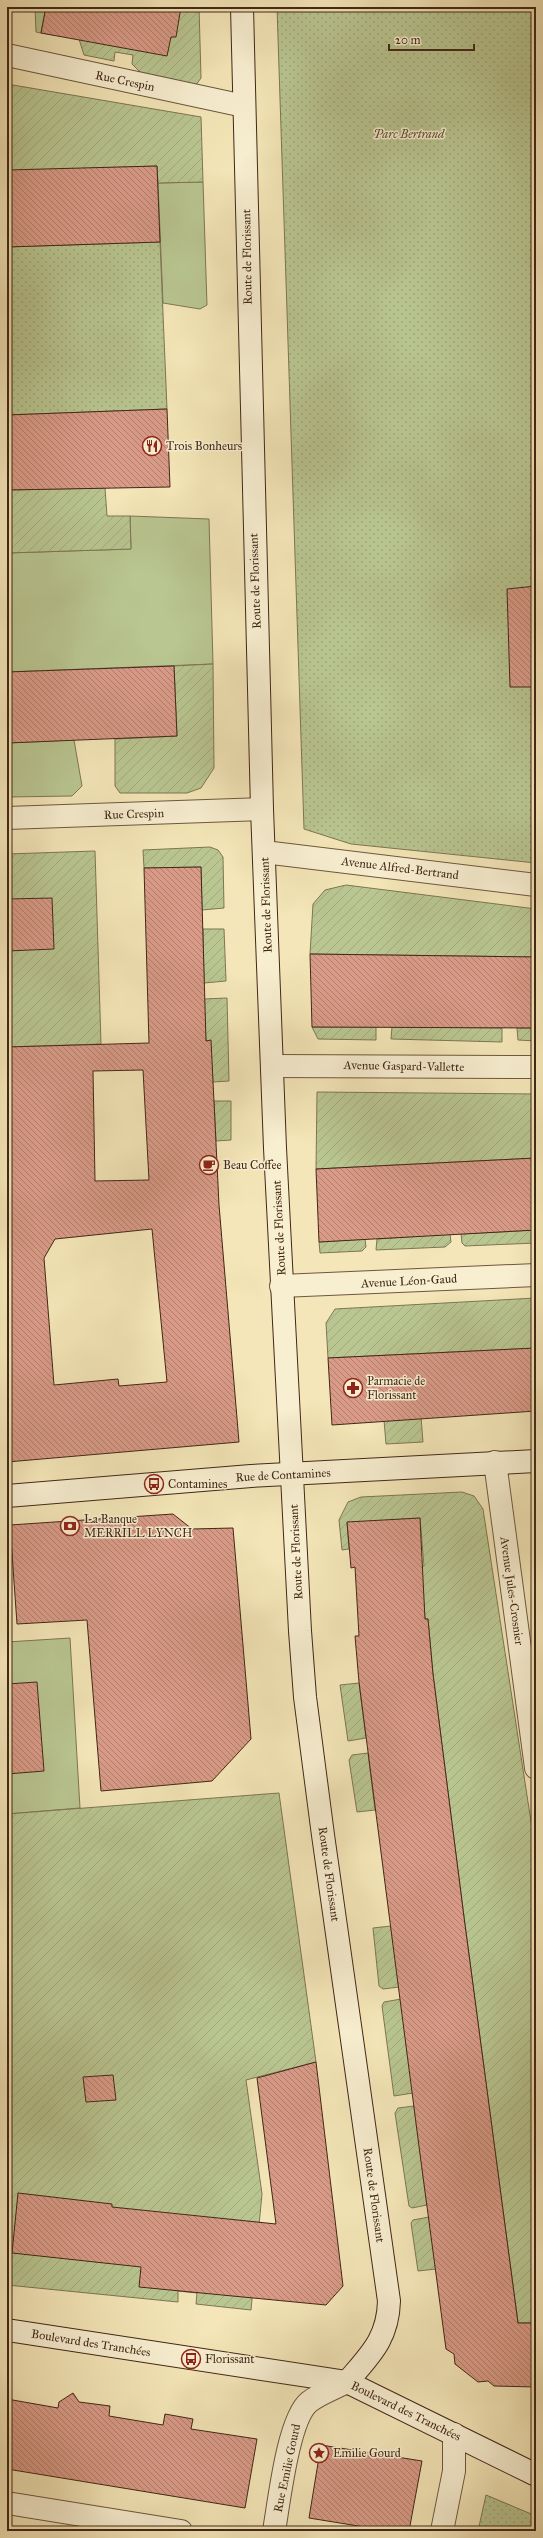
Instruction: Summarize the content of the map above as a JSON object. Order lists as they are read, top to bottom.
{
  "streets": {
    "main road": [
      "Rue Crespin",
      "Route de Florissant",
      "Avenue Alfred-Bertrand",
      "Avenue Gaspard-Vallette",
      "Avenue Léon-Gaud",
      "Rue de Contamines",
      "Avenue Jules-Crosnier",
      "Boulevard des Tranchées",
      "Rue Emilie Gourd"
    ]
  },
  "crossings": [
    ["Rue Crespin", "Route de Florissant"],
    ["Route de Florissant", "Avenue Alfred-Bertrand"],
    ["Route de Florissant", "Avenue Gaspard-Vallette"],
    ["Route de Florissant", "Avenue Léon-Gaud"],
    ["Route de Florissant", "Rue de Contamines"],
    ["Route de Florissant", "Boulevard des Tranchées"],
    ["Route de Florissant", "Rue Emilie Gourd"],
    ["Rue de Contamines", "Avenue Jules-Crosnier"],
    ["Boulevard des Tranchées", "Rue Emilie Gourd"]
  ],
  "parks": ["Parc Bertrand"],
  "places": {
    "restaurant": ["Trois Bonheurs"],
    "cafe": ["Beau Coffee"],
    "pharmacy": ["Parmacie de Florissant"],
    "bus stop": ["Contamines", "Florissant"],
    "bank": ["La Banque MERRILL LYNCH"],
    "place": ["Emilie Gourd"]
  },
  "scale_bar": "20 m"
}
